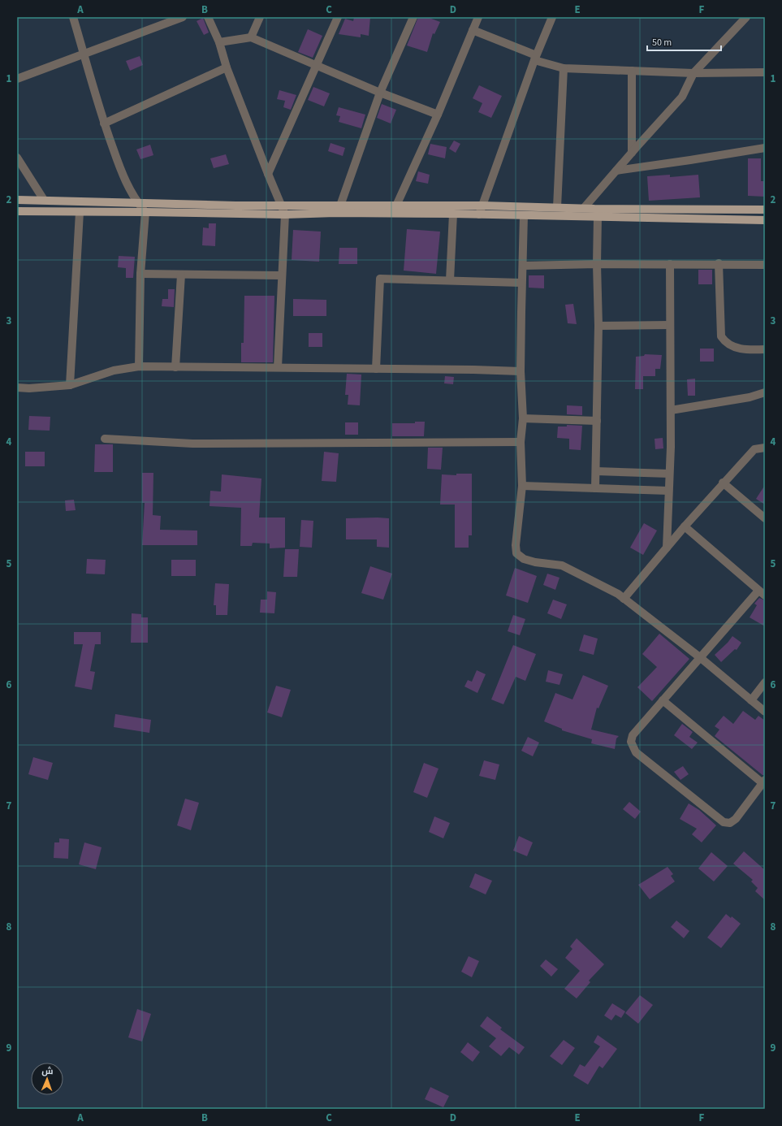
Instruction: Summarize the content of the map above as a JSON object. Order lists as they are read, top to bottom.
{
  "scale_bar": "50 m",
  "north": "top",
  "grid": {
    "columns": [
      "A",
      "B",
      "C",
      "D",
      "E",
      "F"
    ],
    "rows": [
      "1",
      "2",
      "3",
      "4",
      "5",
      "6",
      "7",
      "8",
      "9"
    ]
  }
}
